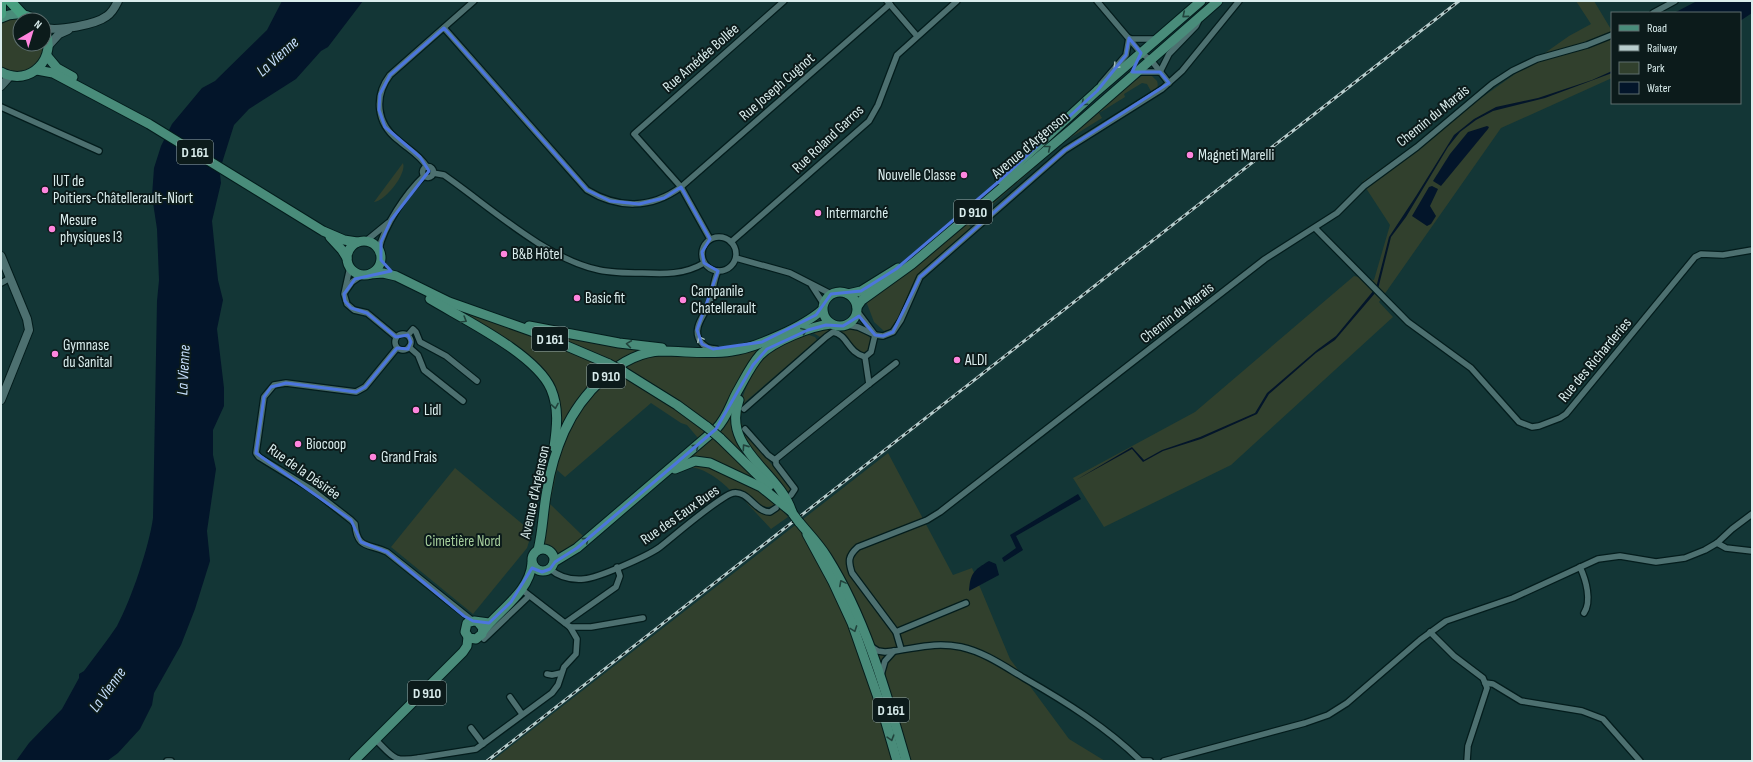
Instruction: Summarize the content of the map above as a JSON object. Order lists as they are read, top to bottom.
{
  "streets": {
    "main road": ["Avenue d'Argenson", "D 161", "D 910"],
    "street": [
      "Rue Amédée Bollée",
      "Rue Joseph Cugnot",
      "Chemin du Marais",
      "Rue Roland Garros",
      "Rue des Richarderies",
      "Rue de la Désirée",
      "Rue des Eaux Bues"
    ]
  },
  "crossings": [
    ["Rue Amédée Bollée", "Rue Joseph Cugnot"],
    ["Chemin du Marais", "Rue des Richarderies"],
    ["Avenue d'Argenson", "D 910"],
    ["Avenue d'Argenson", "Rue des Eaux Bues"],
    ["D 910", "Rue des Eaux Bues"]
  ],
  "water": ["La Vienne"],
  "parks": ["Cimetière Nord"],
  "places": [
    "Magneti Marelli",
    "Nouvelle Classe",
    "IUT de Poitiers-Châtellerault-Niort",
    "Intermarché",
    "Mesure physiques I3",
    "B&B Hôtel",
    "Basic fit",
    "Campanile Chatellerault",
    "Gymnase du Sanital",
    "ALDI",
    "Lidl",
    "Biocoop",
    "Grand Frais"
  ],
  "legend": [
    "Road",
    "Railway",
    "Park",
    "Water"
  ],
  "north": "top right"
}
